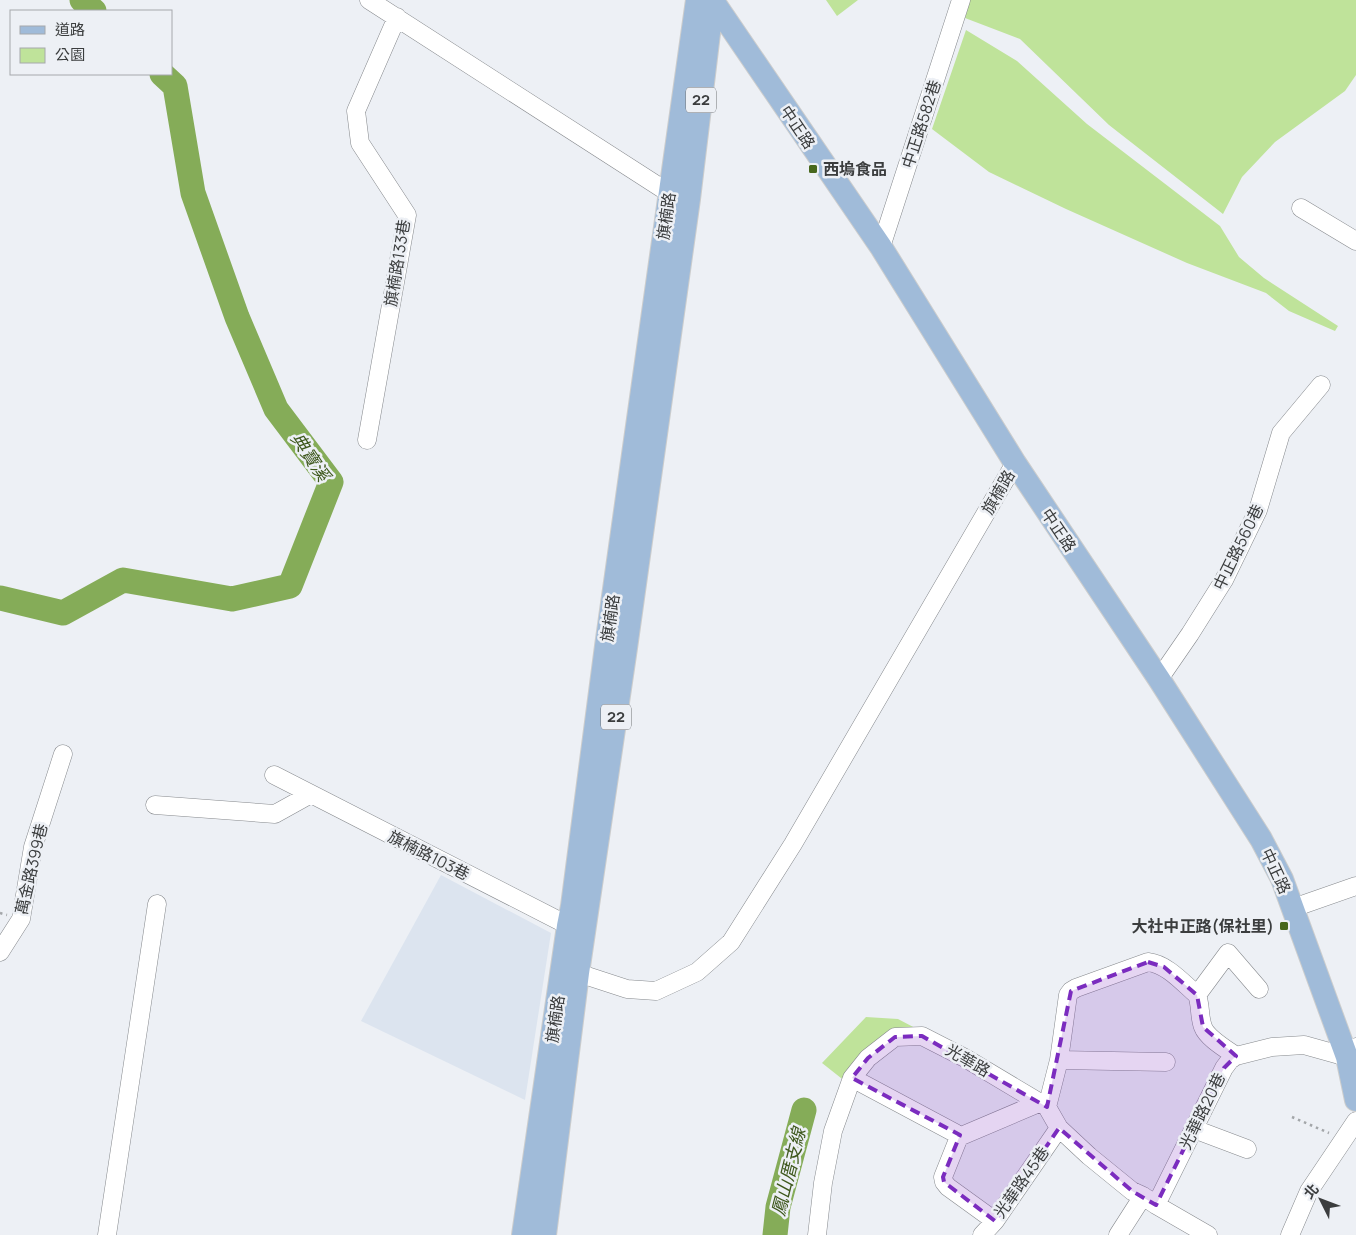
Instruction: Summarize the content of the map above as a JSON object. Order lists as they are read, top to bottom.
{
  "streets": {
    "main road": ["22", "中正路", "旗楠路"],
    "street": [
      "中正路582巷",
      "旗楠路133巷",
      "中正路560巷",
      "旗楠路103巷",
      "萬金路399巷",
      "光華路",
      "光華路20巷",
      "光華路45巷"
    ]
  },
  "crossings": [
    ["中正路582巷", "中正路"],
    ["中正路", "旗楠路"],
    ["中正路", "中正路560巷"],
    ["旗楠路", "旗楠路103巷"],
    ["光華路", "光華路20巷"],
    ["光華路", "光華路45巷"]
  ],
  "water": ["典寶溪", "鳳山厝支線"],
  "places": {
    "transit": ["西塢食品", "大社中正路(保社里)"]
  },
  "legend": ["道路", "公園"],
  "north": "top left"
}
